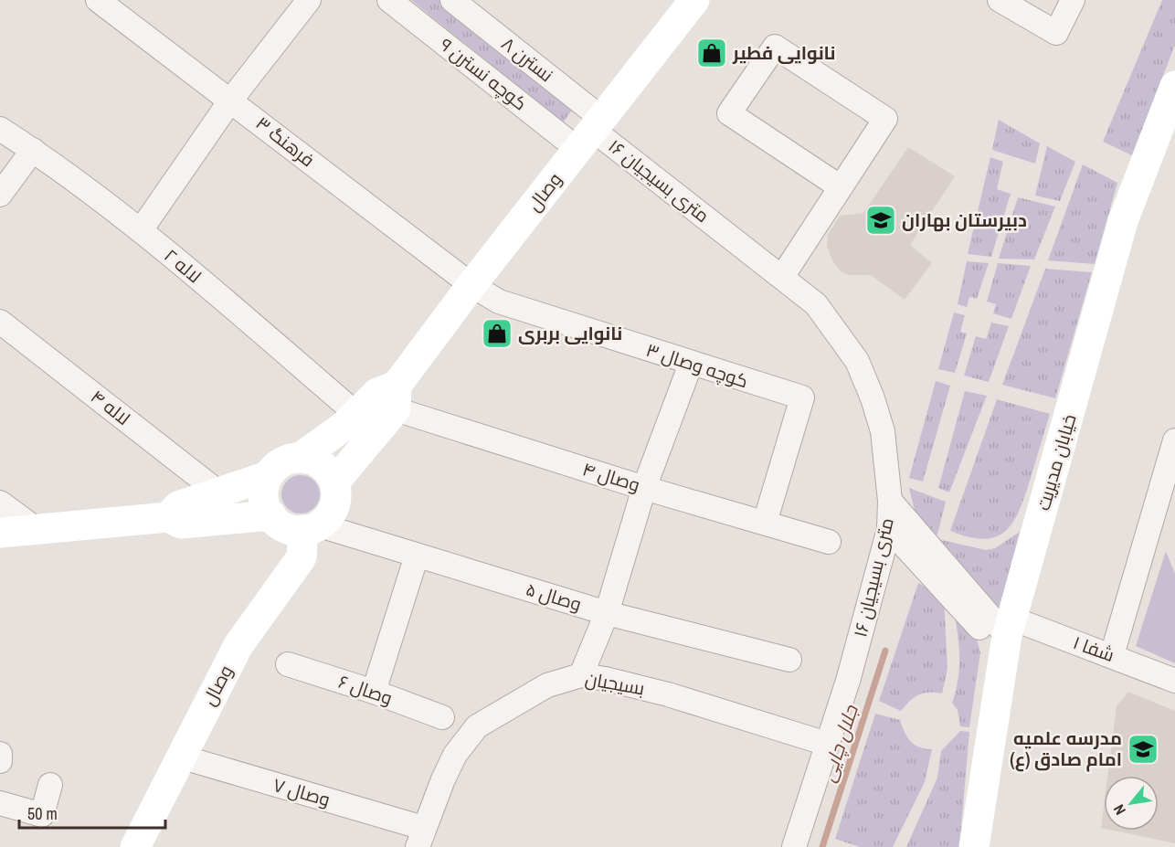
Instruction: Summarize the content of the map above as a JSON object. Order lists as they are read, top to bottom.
{
  "streets": {
    "street": [
      "نسترن ۸",
      "کوچه نسترن ۹",
      "فرهنگ ۳",
      "۱۶ متری بسیجیان",
      "وصال",
      "لاله ۲",
      "کوچه وصال ۳",
      "لاله ۴",
      "خیابان مدیریت",
      "وصال ۴",
      "وصال ۵",
      "شفا ۱",
      "بسیجیان",
      "وصال ۶",
      "وصال ۷"
    ]
  },
  "crossings": [
    ["نسترن ۸", "کوچه نسترن ۹"],
    ["نسترن ۸", "۱۶ متری بسیجیان"],
    ["نسترن ۸", "وصال"],
    ["کوچه نسترن ۹", "۱۶ متری بسیجیان"],
    ["کوچه نسترن ۹", "وصال"],
    ["فرهنگ ۳", "وصال"],
    ["فرهنگ ۳", "کوچه وصال ۳"],
    ["۱۶ متری بسیجیان", "وصال"],
    ["۱۶ متری بسیجیان", "بسیجیان"],
    ["وصال", "کوچه وصال ۳"],
    ["وصال", "وصال ۴"],
    ["وصال", "وصال ۵"],
    ["وصال", "وصال ۷"],
    ["کوچه وصال ۳", "وصال ۴"],
    ["خیابان مدیریت", "شفا ۱"],
    ["بسیجیان", "وصال ۷"]
  ],
  "water": ["جلال چایی"],
  "places": {
    "shop": ["نانوایی فطیر", "نانوایی بربری"],
    "school or university": ["دبیرستان بهاران", "مدرسه علمیه امام صادق (ع)"]
  },
  "scale_bar": "50 m",
  "north": "bottom left"
}
